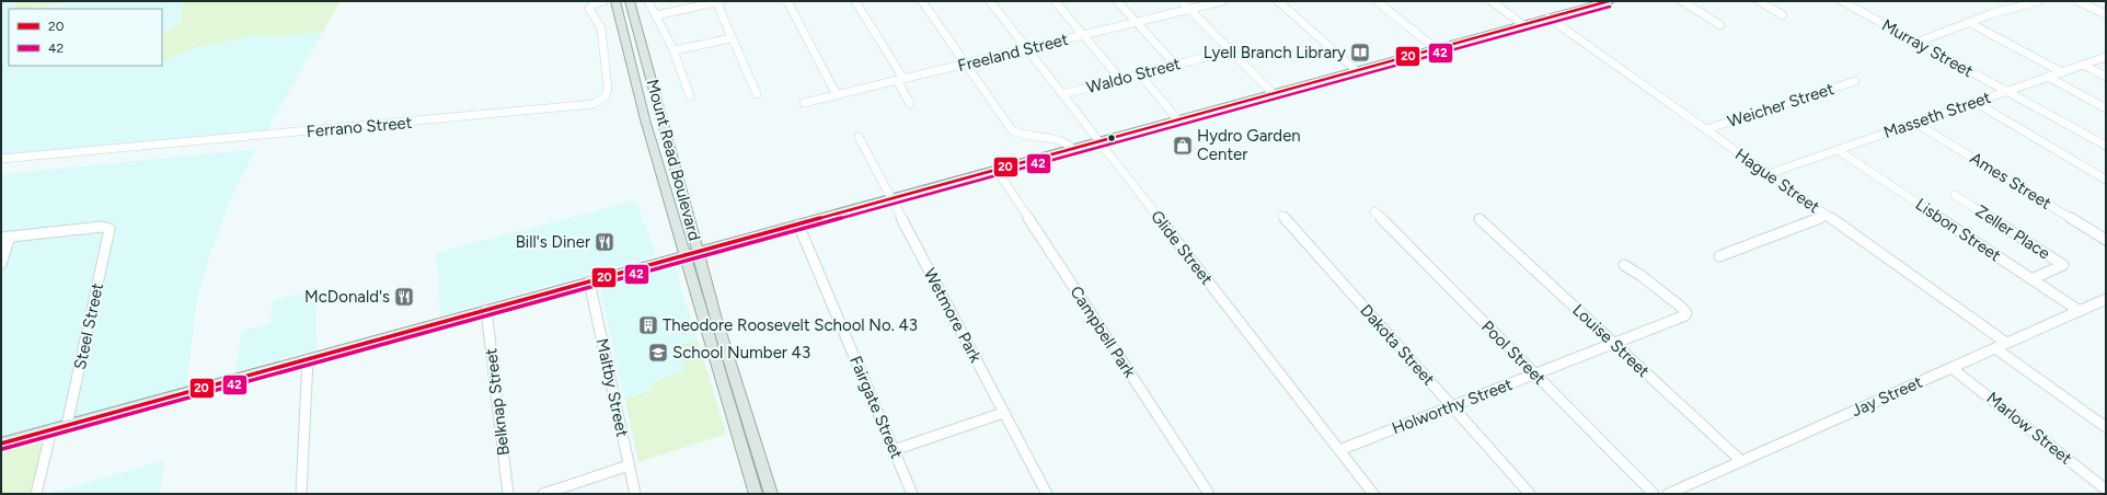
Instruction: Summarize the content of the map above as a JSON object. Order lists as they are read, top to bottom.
{
  "streets": {
    "main road": ["Mount Read Boulevard"],
    "street": [
      "Murray Street",
      "Freeland Street",
      "Waldo Street",
      "Weicher Street",
      "Masseth Street",
      "Ferrano Street",
      "Hague Street",
      "Ames Street",
      "Lisbon Street",
      "Zeller Place",
      "Glide Street",
      "Wetmore Park",
      "Steel Street",
      "Campbell Park",
      "Louise Street",
      "Dakota Street",
      "Pool Street",
      "Maltby Street",
      "Jay Street",
      "Belknap Street",
      "Holworthy Street",
      "Fairgate Street",
      "Marlow Street"
    ]
  },
  "crossings": [
    ["Murray Street", "Masseth Street"],
    ["Freeland Street", "Glide Street"],
    ["Waldo Street", "Glide Street"],
    ["Weicher Street", "Hague Street"],
    ["Masseth Street", "Hague Street"],
    ["Masseth Street", "Ames Street"],
    ["Masseth Street", "Lisbon Street"],
    ["Hague Street", "Jay Street"],
    ["Lisbon Street", "Zeller Place"],
    ["Lisbon Street", "Jay Street"],
    ["Glide Street", "Holworthy Street"],
    ["Louise Street", "Jay Street"],
    ["Louise Street", "Holworthy Street"],
    ["Dakota Street", "Holworthy Street"],
    ["Pool Street", "Holworthy Street"],
    ["Jay Street", "Marlow Street"]
  ],
  "places": {
    "library": ["Lyell Branch Library"],
    "shop": ["Hydro Garden Center"],
    "restaurant": ["Bill's Diner", "McDonald's"],
    "building": ["Theodore Roosevelt School No. 43"],
    "school or university": ["School Number 43"]
  },
  "lines": ["transit line 20", "transit line 42"],
  "legend": ["20", "42"]
}
